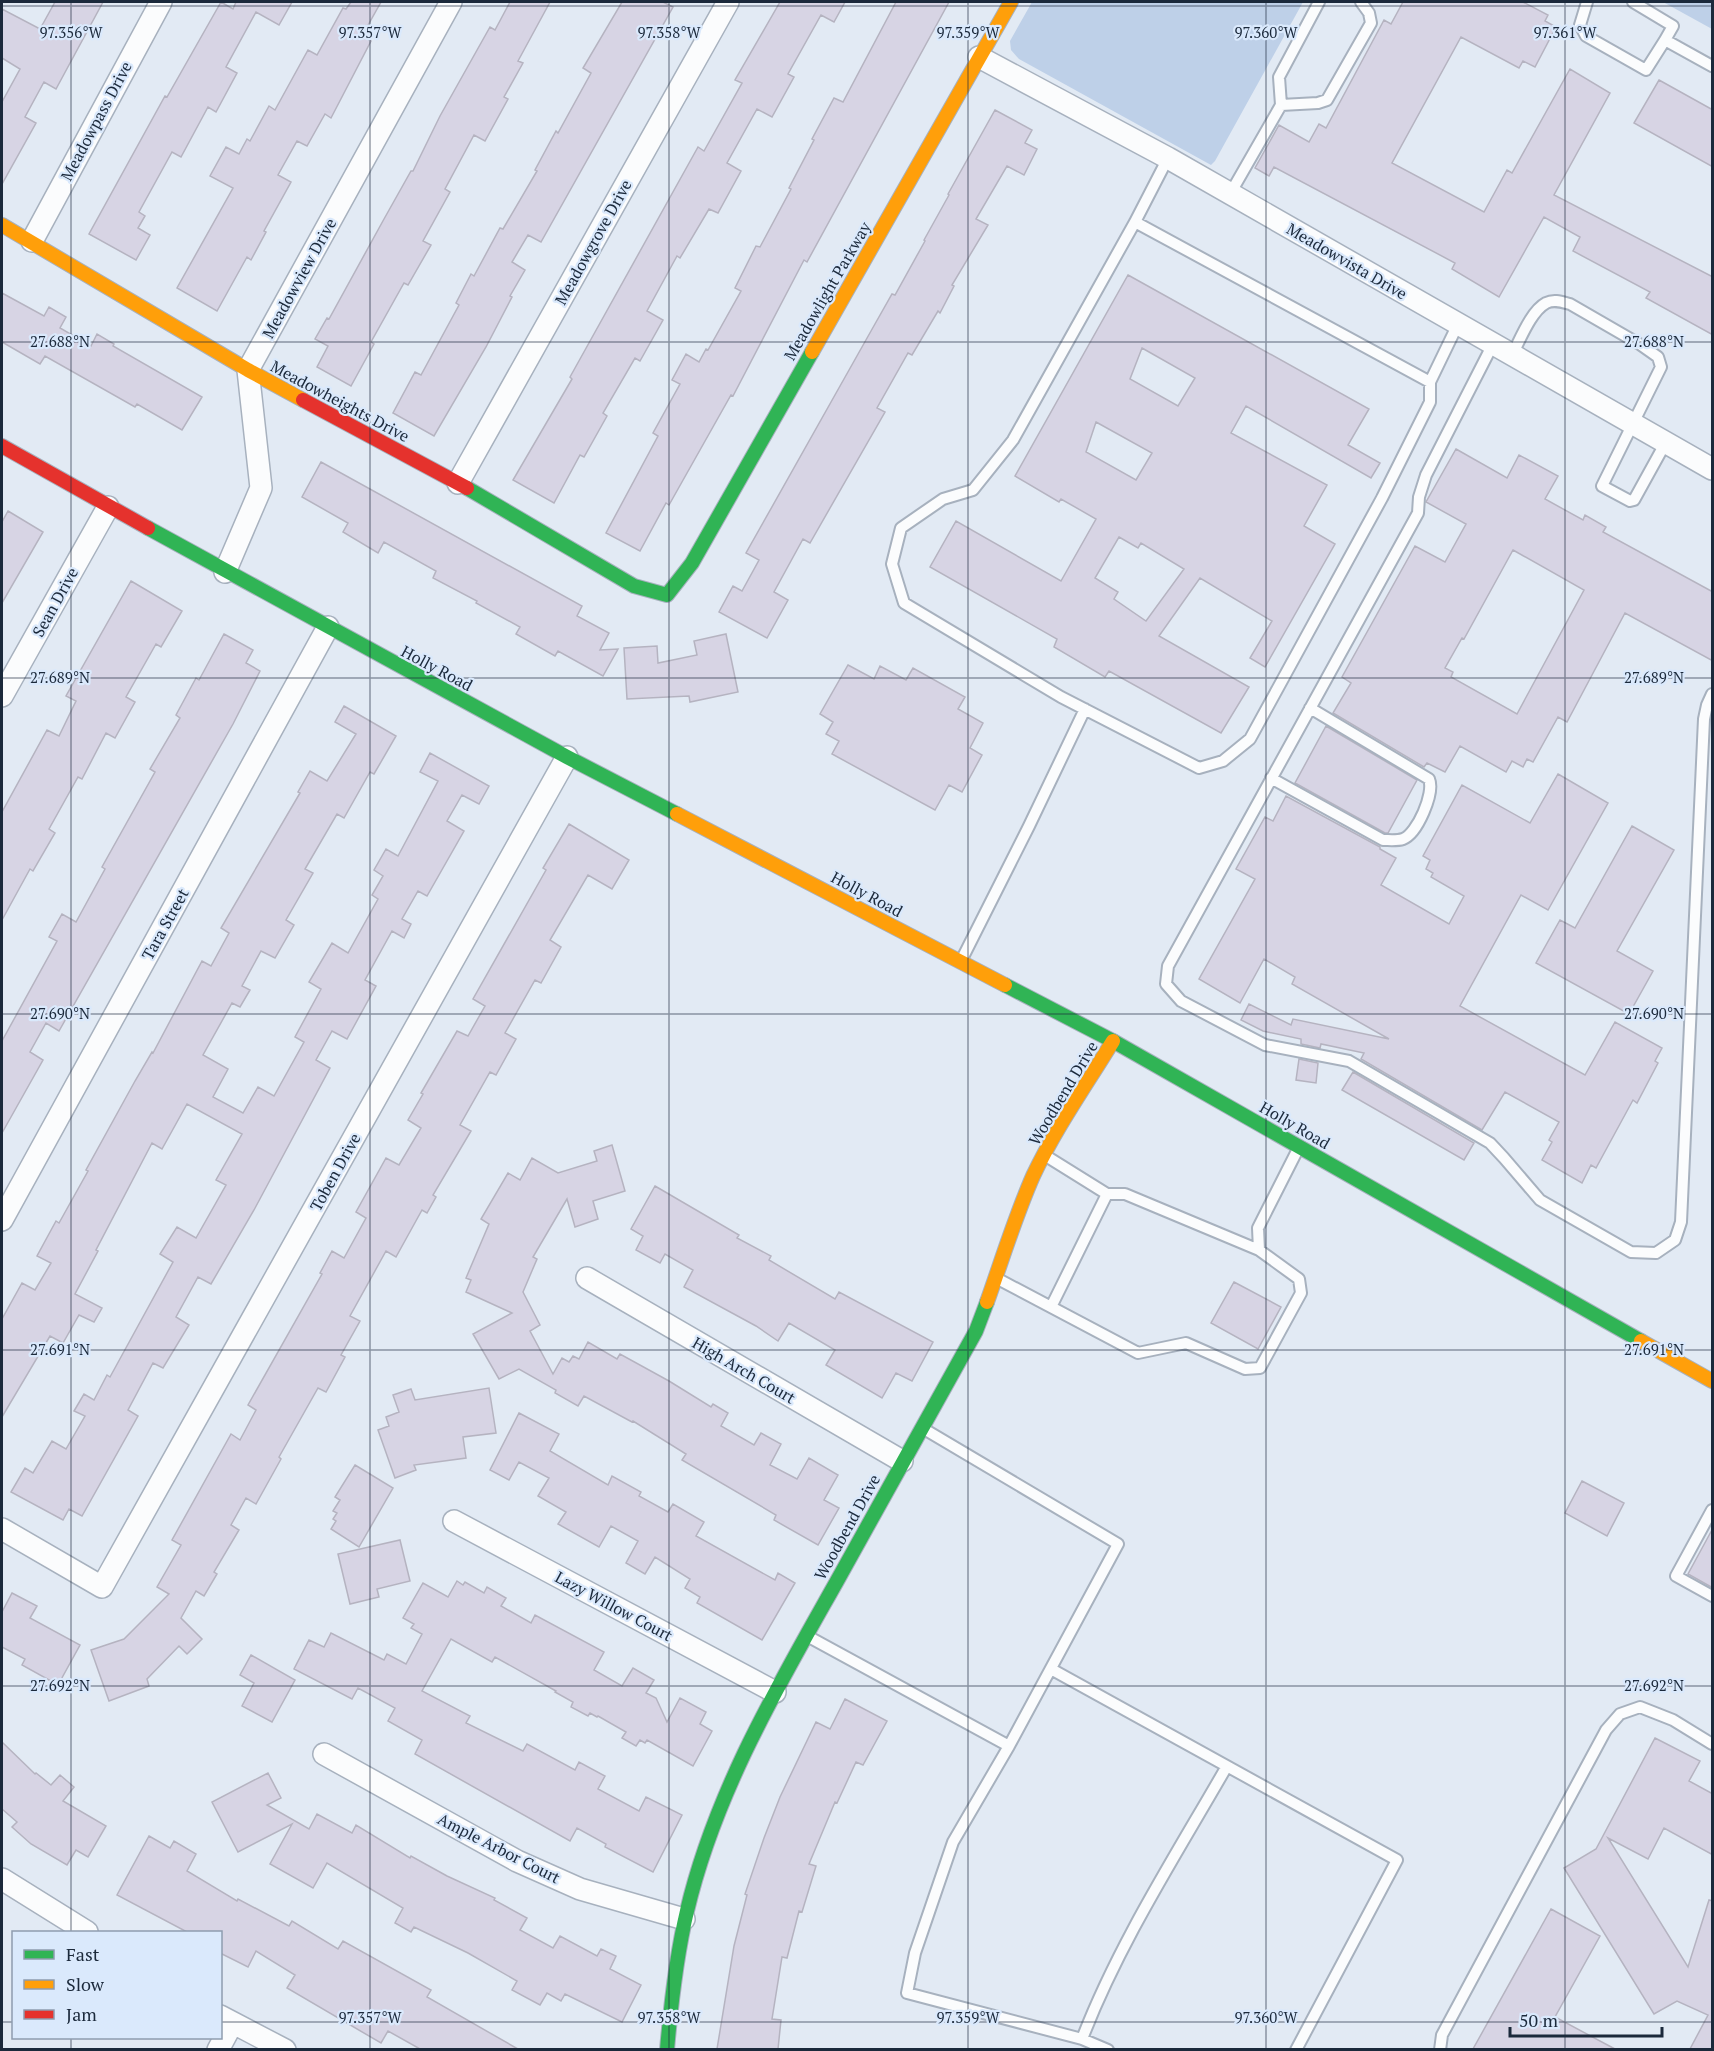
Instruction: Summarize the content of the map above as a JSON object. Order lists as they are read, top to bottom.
{
  "streets": {
    "street": [
      "Meadowpass Drive",
      "Meadowgrove Drive",
      "Meadowvista Drive",
      "Meadowview Drive",
      "Meadowlight Parkway",
      "Meadowheights Drive",
      "Sean Drive",
      "Holly Road",
      "Tara Street",
      "Woodbend Drive",
      "Toben Drive",
      "High Arch Court",
      "Lazy Willow Court",
      "Ample Arbor Court"
    ]
  },
  "crossings": [
    ["Meadowpass Drive", "Meadowheights Drive"],
    ["Meadowgrove Drive", "Meadowheights Drive"],
    ["Meadowvista Drive", "Meadowlight Parkway"],
    ["Meadowview Drive", "Meadowheights Drive"],
    ["Meadowlight Parkway", "Meadowheights Drive"],
    ["Sean Drive", "Holly Road"],
    ["Holly Road", "Tara Street"],
    ["Holly Road", "Woodbend Drive"],
    ["Holly Road", "Toben Drive"],
    ["Woodbend Drive", "High Arch Court"],
    ["Woodbend Drive", "Lazy Willow Court"],
    ["Woodbend Drive", "Ample Arbor Court"]
  ],
  "legend": ["Fast", "Slow", "Jam"],
  "scale_bar": "50 m",
  "coordinates": [
    "97.356°W",
    "97.357°W",
    "97.358°W",
    "97.359°W",
    "97.360°W",
    "97.361°W",
    "27.688°N",
    "27.689°N",
    "27.690°N",
    "27.691°N",
    "27.692°N"
  ]
}
